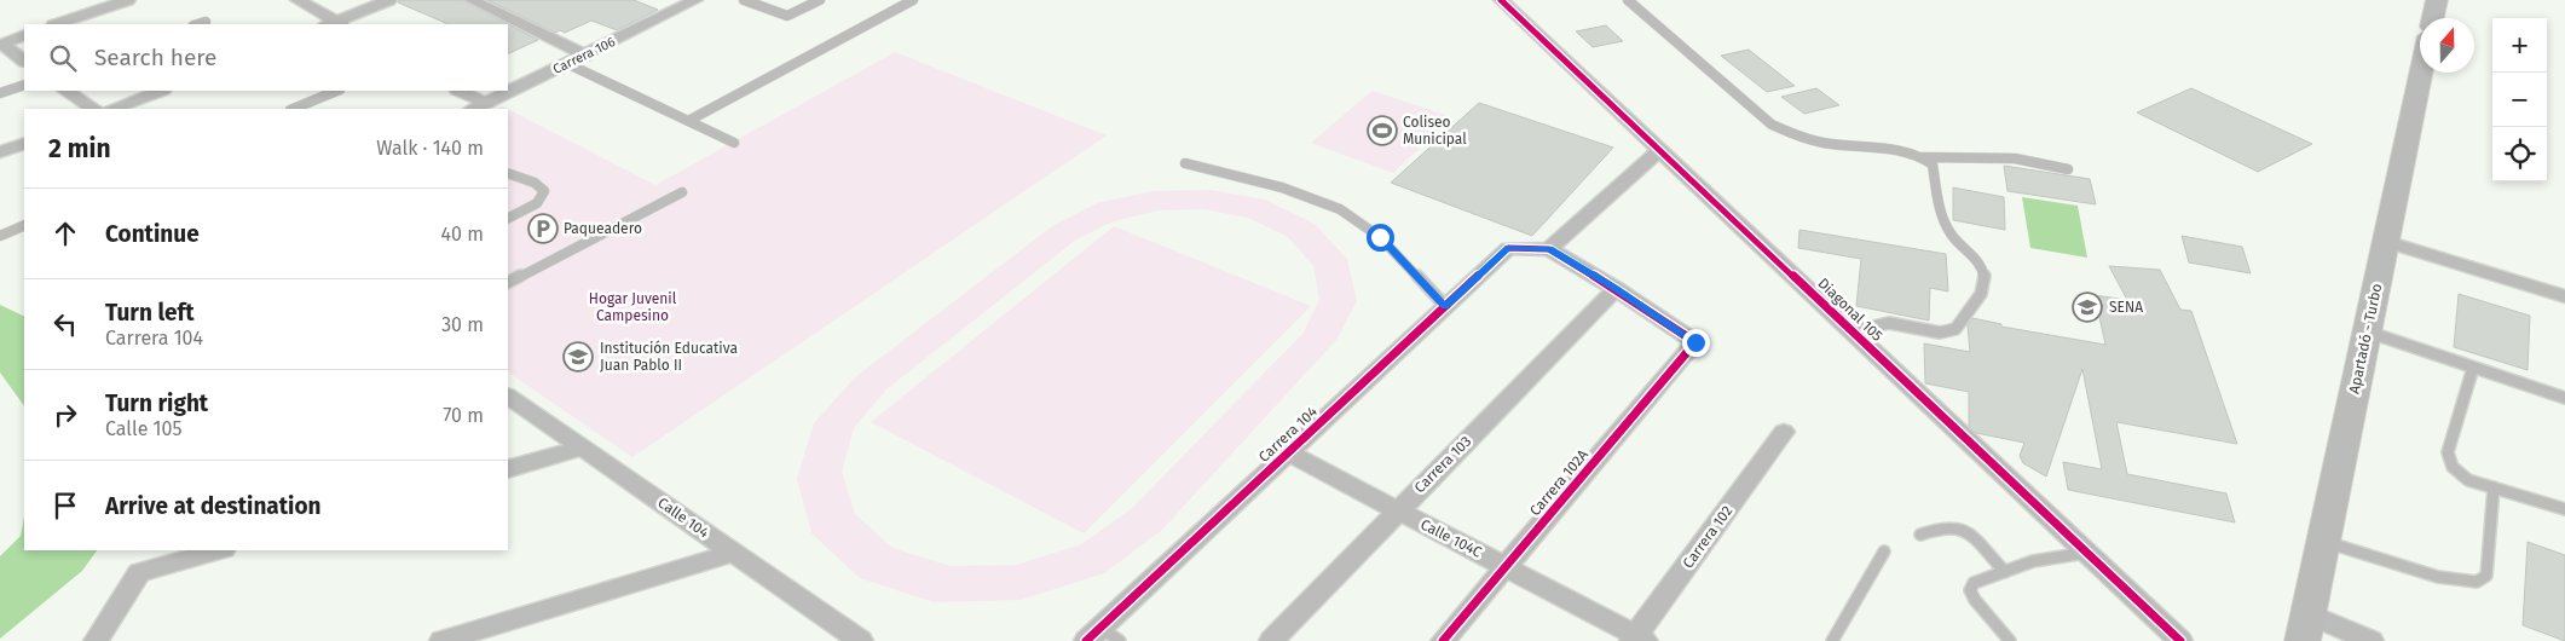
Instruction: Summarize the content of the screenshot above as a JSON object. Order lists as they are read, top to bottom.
{
  "streets": {
    "main road": ["Apartadó - Turbo"],
    "street": [
      "Carrera 106",
      "Diagonal 105",
      "Carrera 104",
      "Carrera 103",
      "Carrera 102A",
      "Calle 104",
      "Carrera 102",
      "Calle 104C"
    ]
  },
  "crossings": [
    ["Carrera 104", "Calle 104C"],
    ["Carrera 103", "Carrera 102A"],
    ["Carrera 103", "Calle 104C"],
    ["Carrera 102A", "Calle 104C"],
    ["Carrera 102", "Calle 104C"]
  ],
  "parks": ["Hogar Juvenil Campesino"],
  "places": {
    "sports": ["Coliseo Municipal"],
    "parking": ["Paqueadero"],
    "school or university": ["SENA", "Institución Educativa Juan Pablo II"]
  },
  "north": "top",
  "page": {
    "map_buttons": ["+", "−"],
    "search": "Search here",
    "heading": ["2 min", "Walk · 140 m"],
    "list": [
      ["Continue", "40 m"],
      ["Turn left", "Carrera 104", "30 m"],
      ["Turn right", "Calle 105", "70 m"],
      "Arrive at destination"
    ]
  }
}
